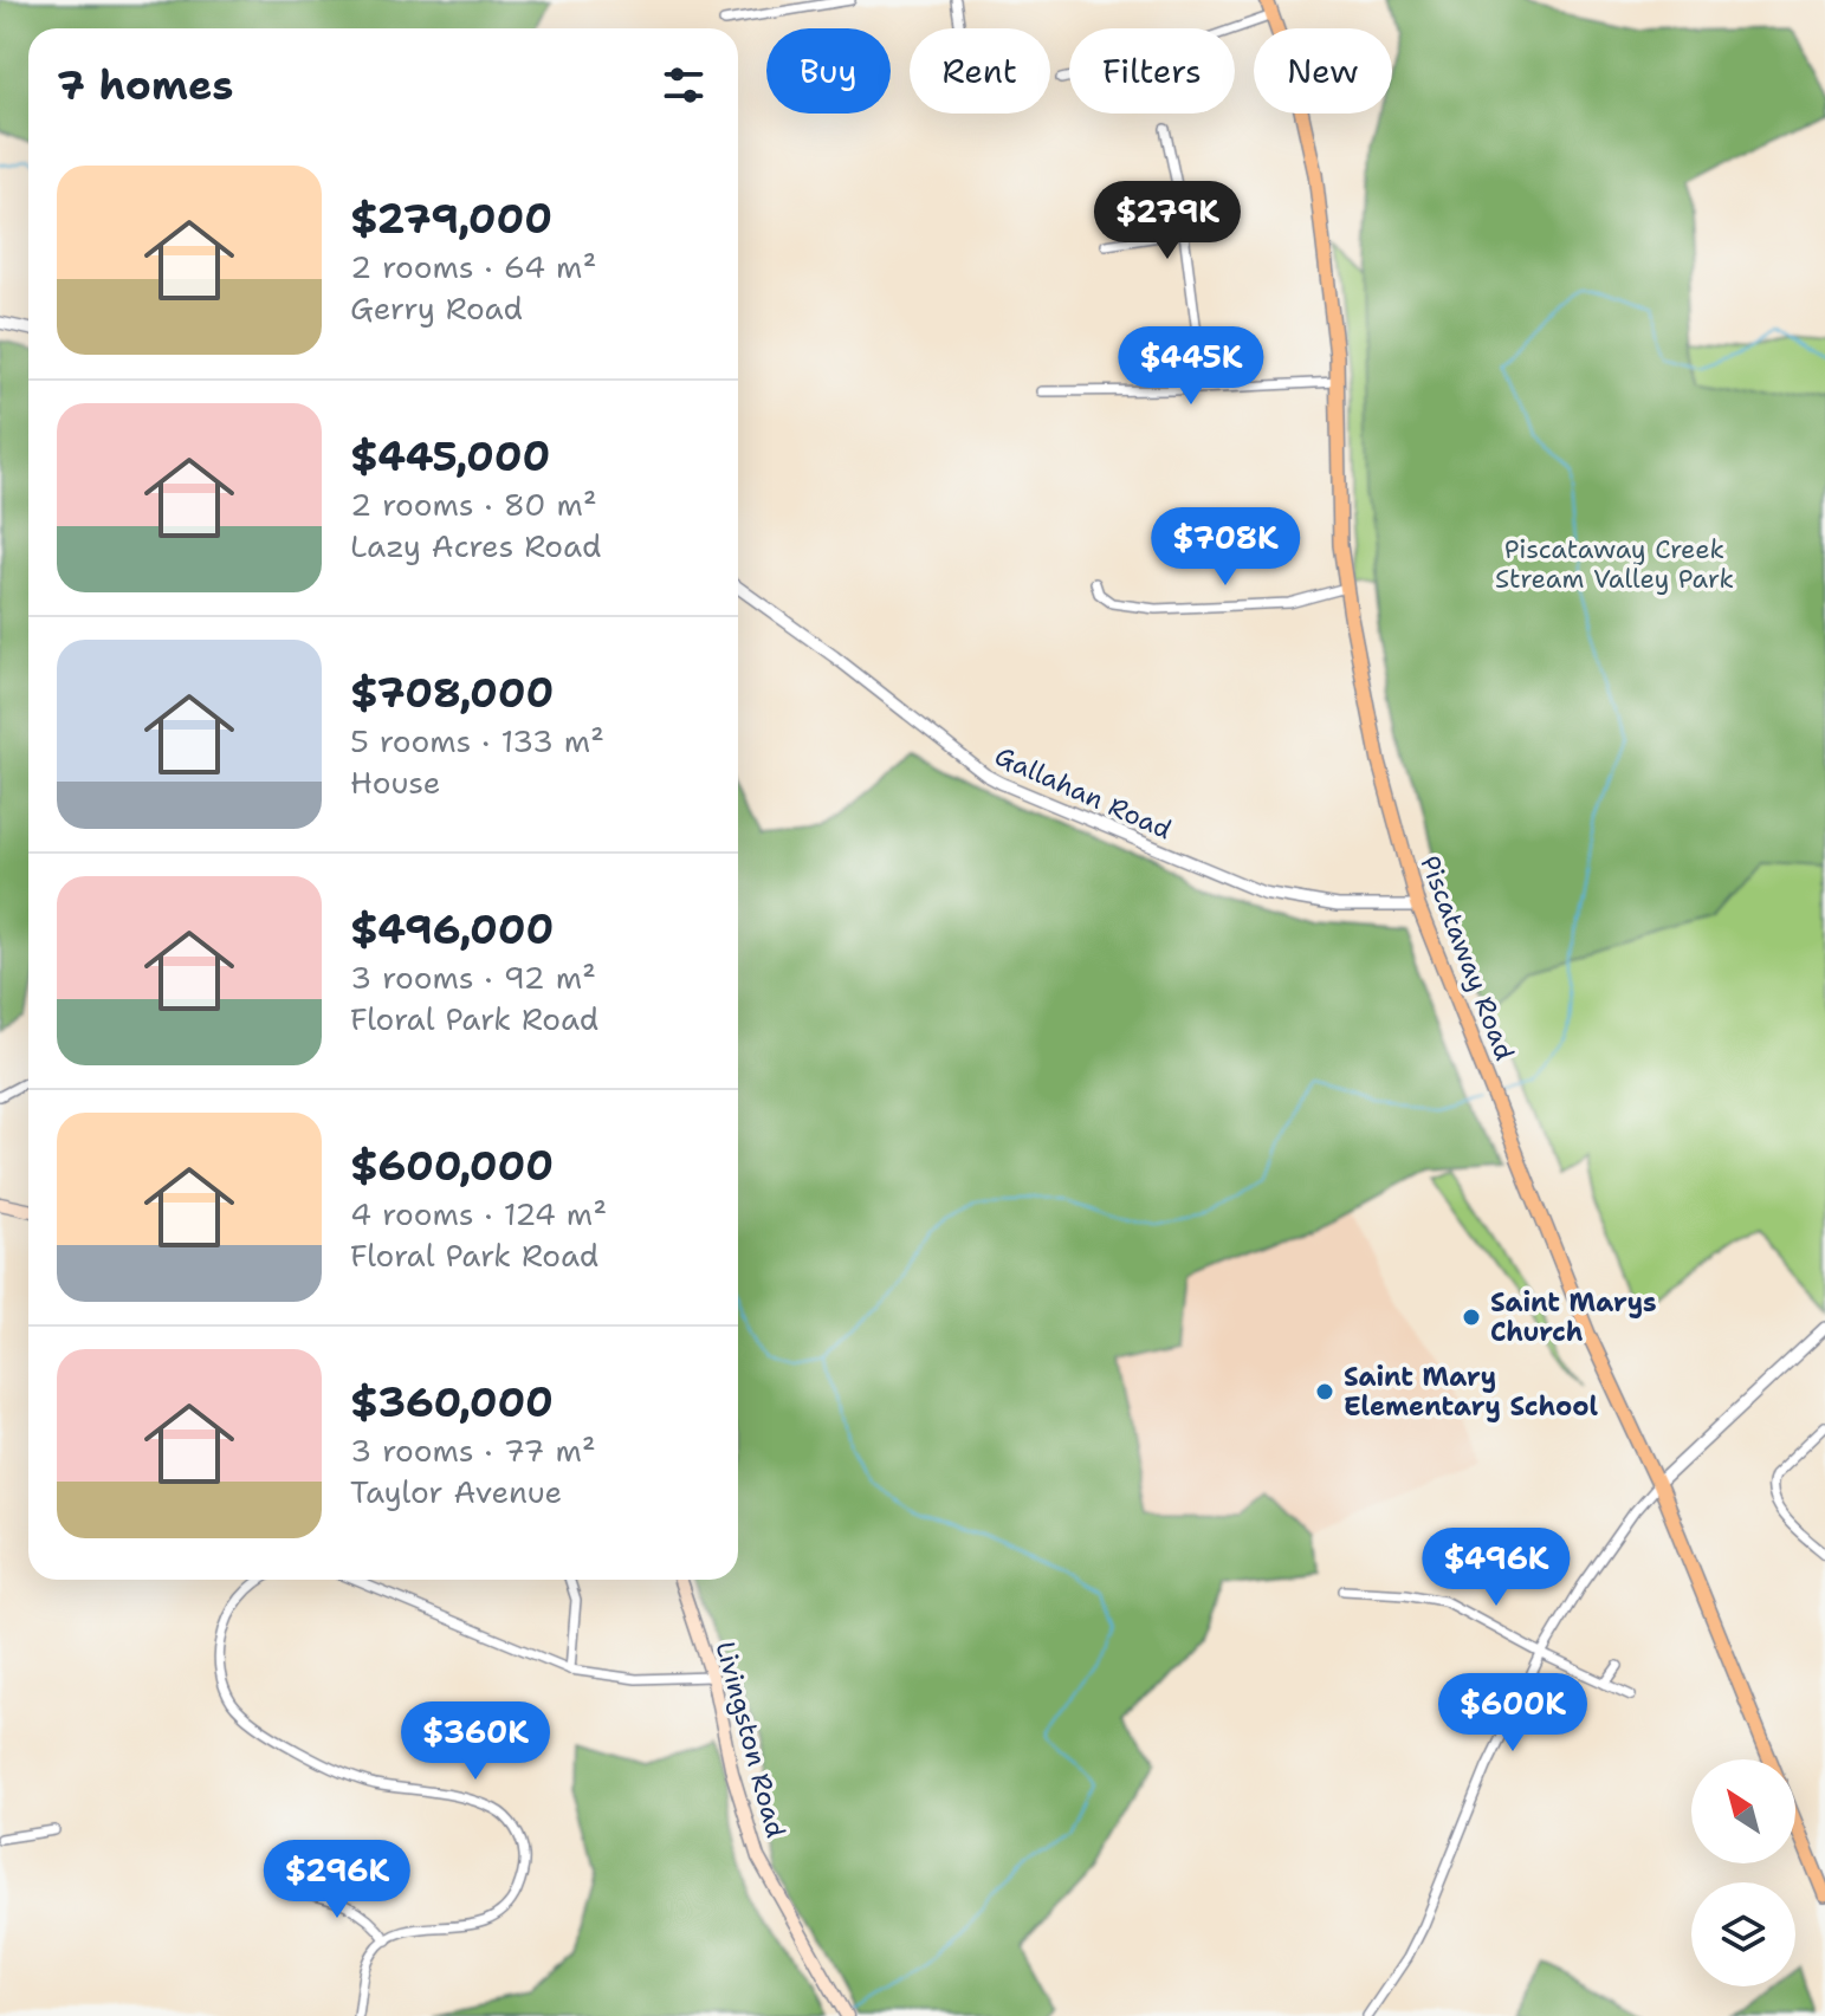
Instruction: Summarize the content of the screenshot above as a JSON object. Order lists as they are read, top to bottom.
{
  "streets": {
    "main road": ["Piscataway Road", "Livingston Road"],
    "street": ["Gallahan Road"]
  },
  "crossings": [
    ["Gallahan Road", "Piscataway Road"]
  ],
  "parks": ["Piscataway Creek Stream Valley Park"],
  "places": ["Saint Marys Church", "Saint Mary Elementary School"],
  "north": "top left",
  "page": {
    "chip": [
      "Buy",
      "Rent",
      "Filters",
      "New"
    ],
    "heading": "7 homes",
    "list": [
      {
        "name": "$279,000",
        "note": "2 rooms · 64 m² · Gerry Road"
      },
      {
        "name": "$445,000",
        "note": "2 rooms · 80 m² · Lazy Acres Road"
      },
      {
        "name": "$708,000",
        "note": "5 rooms · 133 m² · House"
      },
      {
        "name": "$496,000",
        "note": "3 rooms · 92 m² · Floral Park Road"
      },
      {
        "name": "$600,000",
        "note": "4 rooms · 124 m² · Floral Park Road"
      },
      {
        "name": "$360,000",
        "note": "3 rooms · 77 m² · Taylor Avenue"
      }
    ],
    "price": [
      "$279K",
      "$445K",
      "$708K",
      "$496K",
      "$600K",
      "$360K",
      "$296K"
    ]
  }
}
